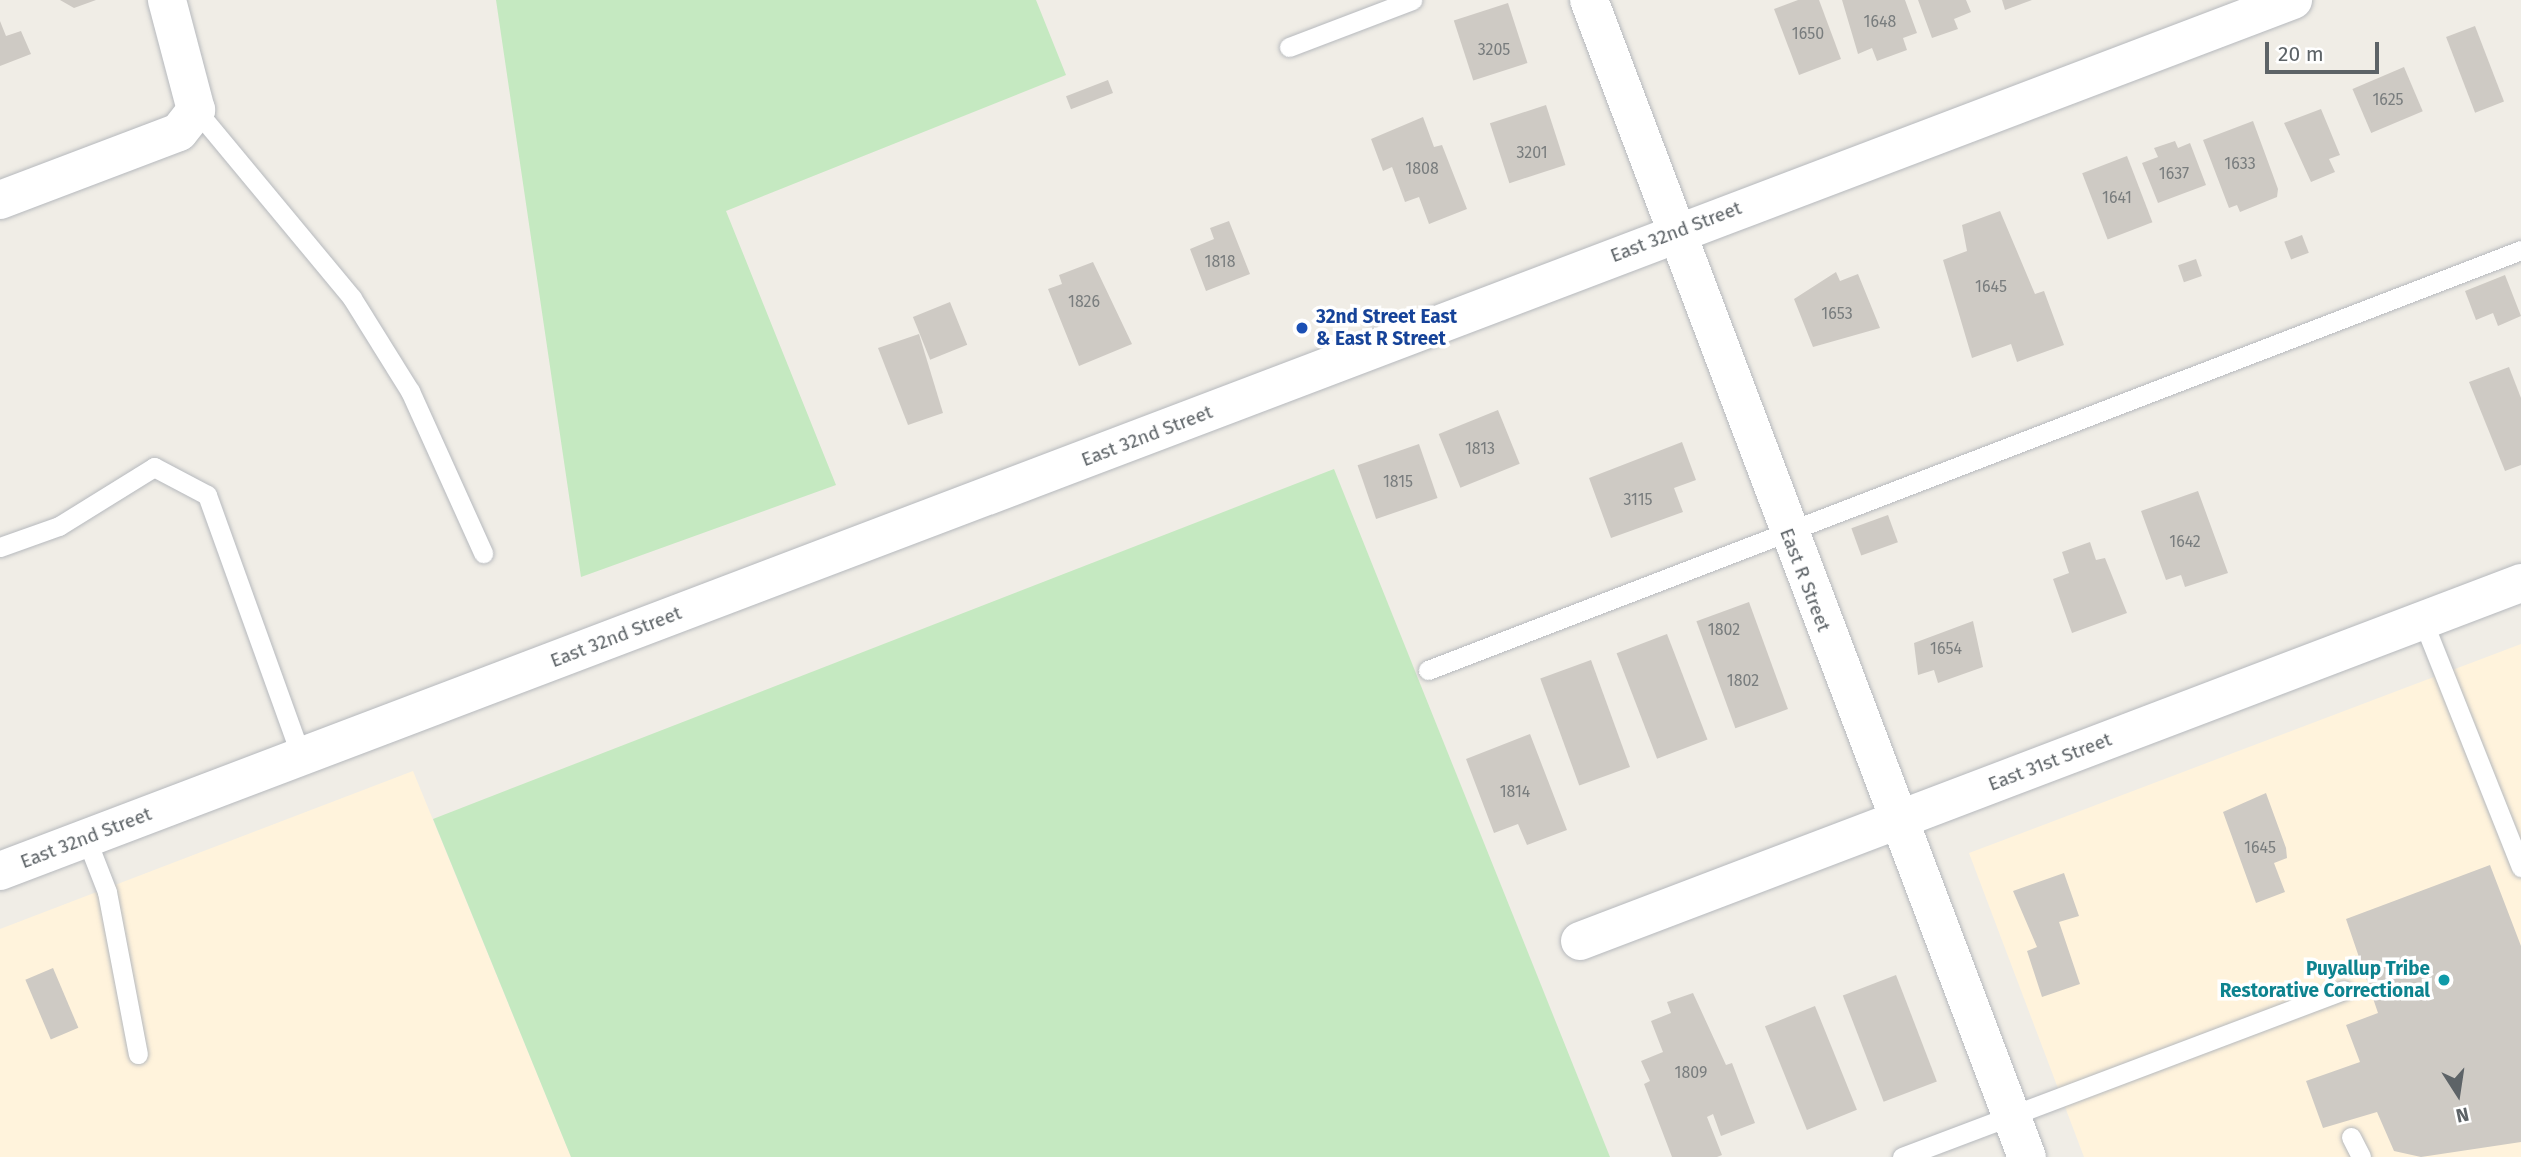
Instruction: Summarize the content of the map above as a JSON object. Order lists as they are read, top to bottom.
{
  "streets": {
    "street": ["East 32nd Street", "East R Street", "East 31st Street"]
  },
  "crossings": [
    ["East 32nd Street", "East R Street"],
    ["East R Street", "East 31st Street"]
  ],
  "places": ["32nd Street East & East R Street", "Puyallup Tribe Restorative Correctional"],
  "house_numbers": [
    "1648",
    "1650",
    "3205",
    "1625",
    "3201",
    "1633",
    "1808",
    "1637",
    "1641",
    "1818",
    "1645",
    "1826",
    "1653",
    "1813",
    "1815",
    "3115",
    "1642",
    "1802",
    "1654",
    "1802",
    "1814",
    "1645",
    "1809"
  ],
  "scale_bar": "20 m",
  "north": "bottom"
}
